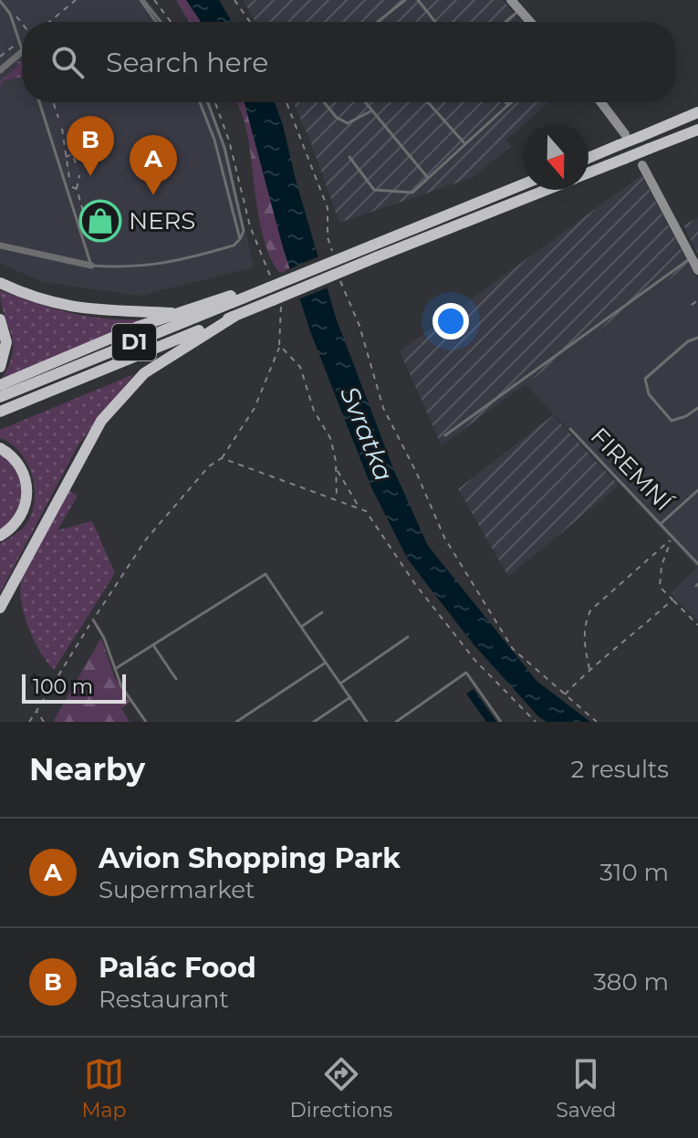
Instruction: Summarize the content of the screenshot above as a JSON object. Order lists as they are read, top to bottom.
{
  "streets": {
    "highway": ["D1"],
    "lane": ["FIREMNÍ"]
  },
  "water": ["Svratka"],
  "places": {
    "shop": ["NERS"]
  },
  "scale_bar": "100 m",
  "north": "bottom",
  "page": {
    "search": "Search here",
    "pins": ["B", "A"],
    "scale": "100 m",
    "heading": ["Nearby", "2 results"],
    "list": [
      {
        "mark": "A",
        "name": "Avion Shopping Park",
        "note": "Supermarket",
        "value": "310 m"
      },
      {
        "mark": "B",
        "name": "Palác Food",
        "note": "Restaurant",
        "value": "380 m"
      }
    ],
    "nav": ["Map", "Directions", "Saved"]
  }
}
